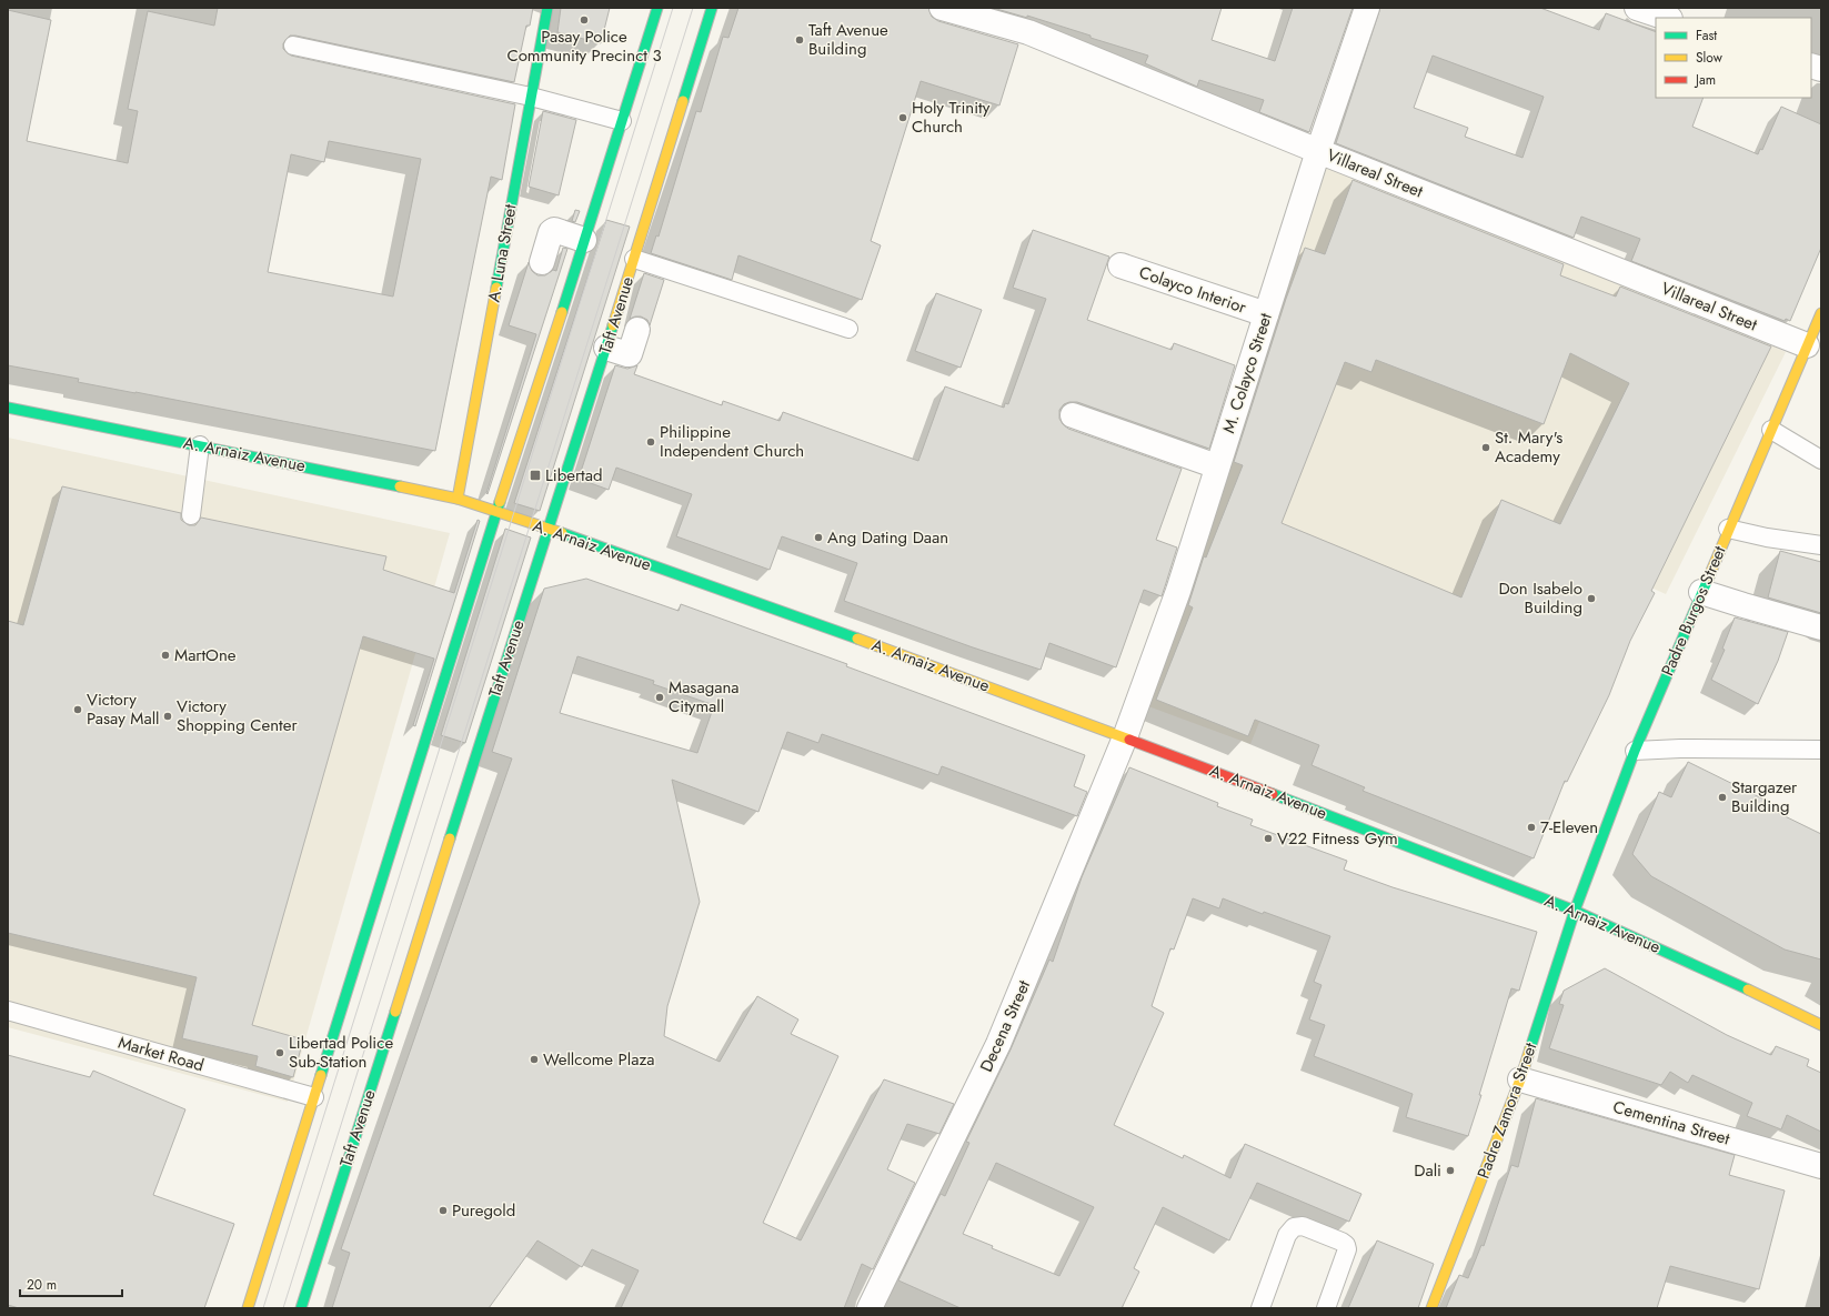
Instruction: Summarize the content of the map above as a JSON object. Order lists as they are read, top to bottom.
{
  "streets": {
    "main road": [
      "A. Luna Street",
      "Taft Avenue",
      "A. Arnaiz Avenue",
      "Padre Burgos Street",
      "Padre Zamora Street"
    ],
    "street": [
      "Villareal Street",
      "Colayco Interior",
      "M. Colayco Street",
      "Decena Street",
      "Cementina Street"
    ],
    "lane": ["Market Road"]
  },
  "crossings": [
    ["Villareal Street", "M. Colayco Street"],
    ["Villareal Street", "Padre Burgos Street"],
    ["A. Luna Street", "A. Arnaiz Avenue"],
    ["Colayco Interior", "M. Colayco Street"],
    ["Taft Avenue", "A. Arnaiz Avenue"],
    ["M. Colayco Street", "A. Arnaiz Avenue"],
    ["M. Colayco Street", "Decena Street"],
    ["A. Arnaiz Avenue", "Padre Burgos Street"],
    ["A. Arnaiz Avenue", "Decena Street"],
    ["A. Arnaiz Avenue", "Padre Zamora Street"],
    ["Padre Burgos Street", "Padre Zamora Street"],
    ["Padre Zamora Street", "Cementina Street"]
  ],
  "places": {
    "other": [
      "Pasay Police Community Precinct 3",
      "Taft Avenue Building",
      "Holy Trinity Church",
      "Philippine Independent Church",
      "St. Mary's Academy",
      "Ang Dating Daan",
      "Don Isabelo Building",
      "MartOne",
      "Masagana Citymall",
      "Victory Pasay Mall",
      "Victory Shopping Center",
      "Stargazer Building",
      "7-Eleven",
      "V22 Fitness Gym",
      "Libertad Police Sub-Station",
      "Wellcome Plaza",
      "Dali",
      "Puregold"
    ],
    "transit": ["Libertad"]
  },
  "legend": ["Fast", "Slow", "Jam"],
  "scale_bar": "20 m"
}
